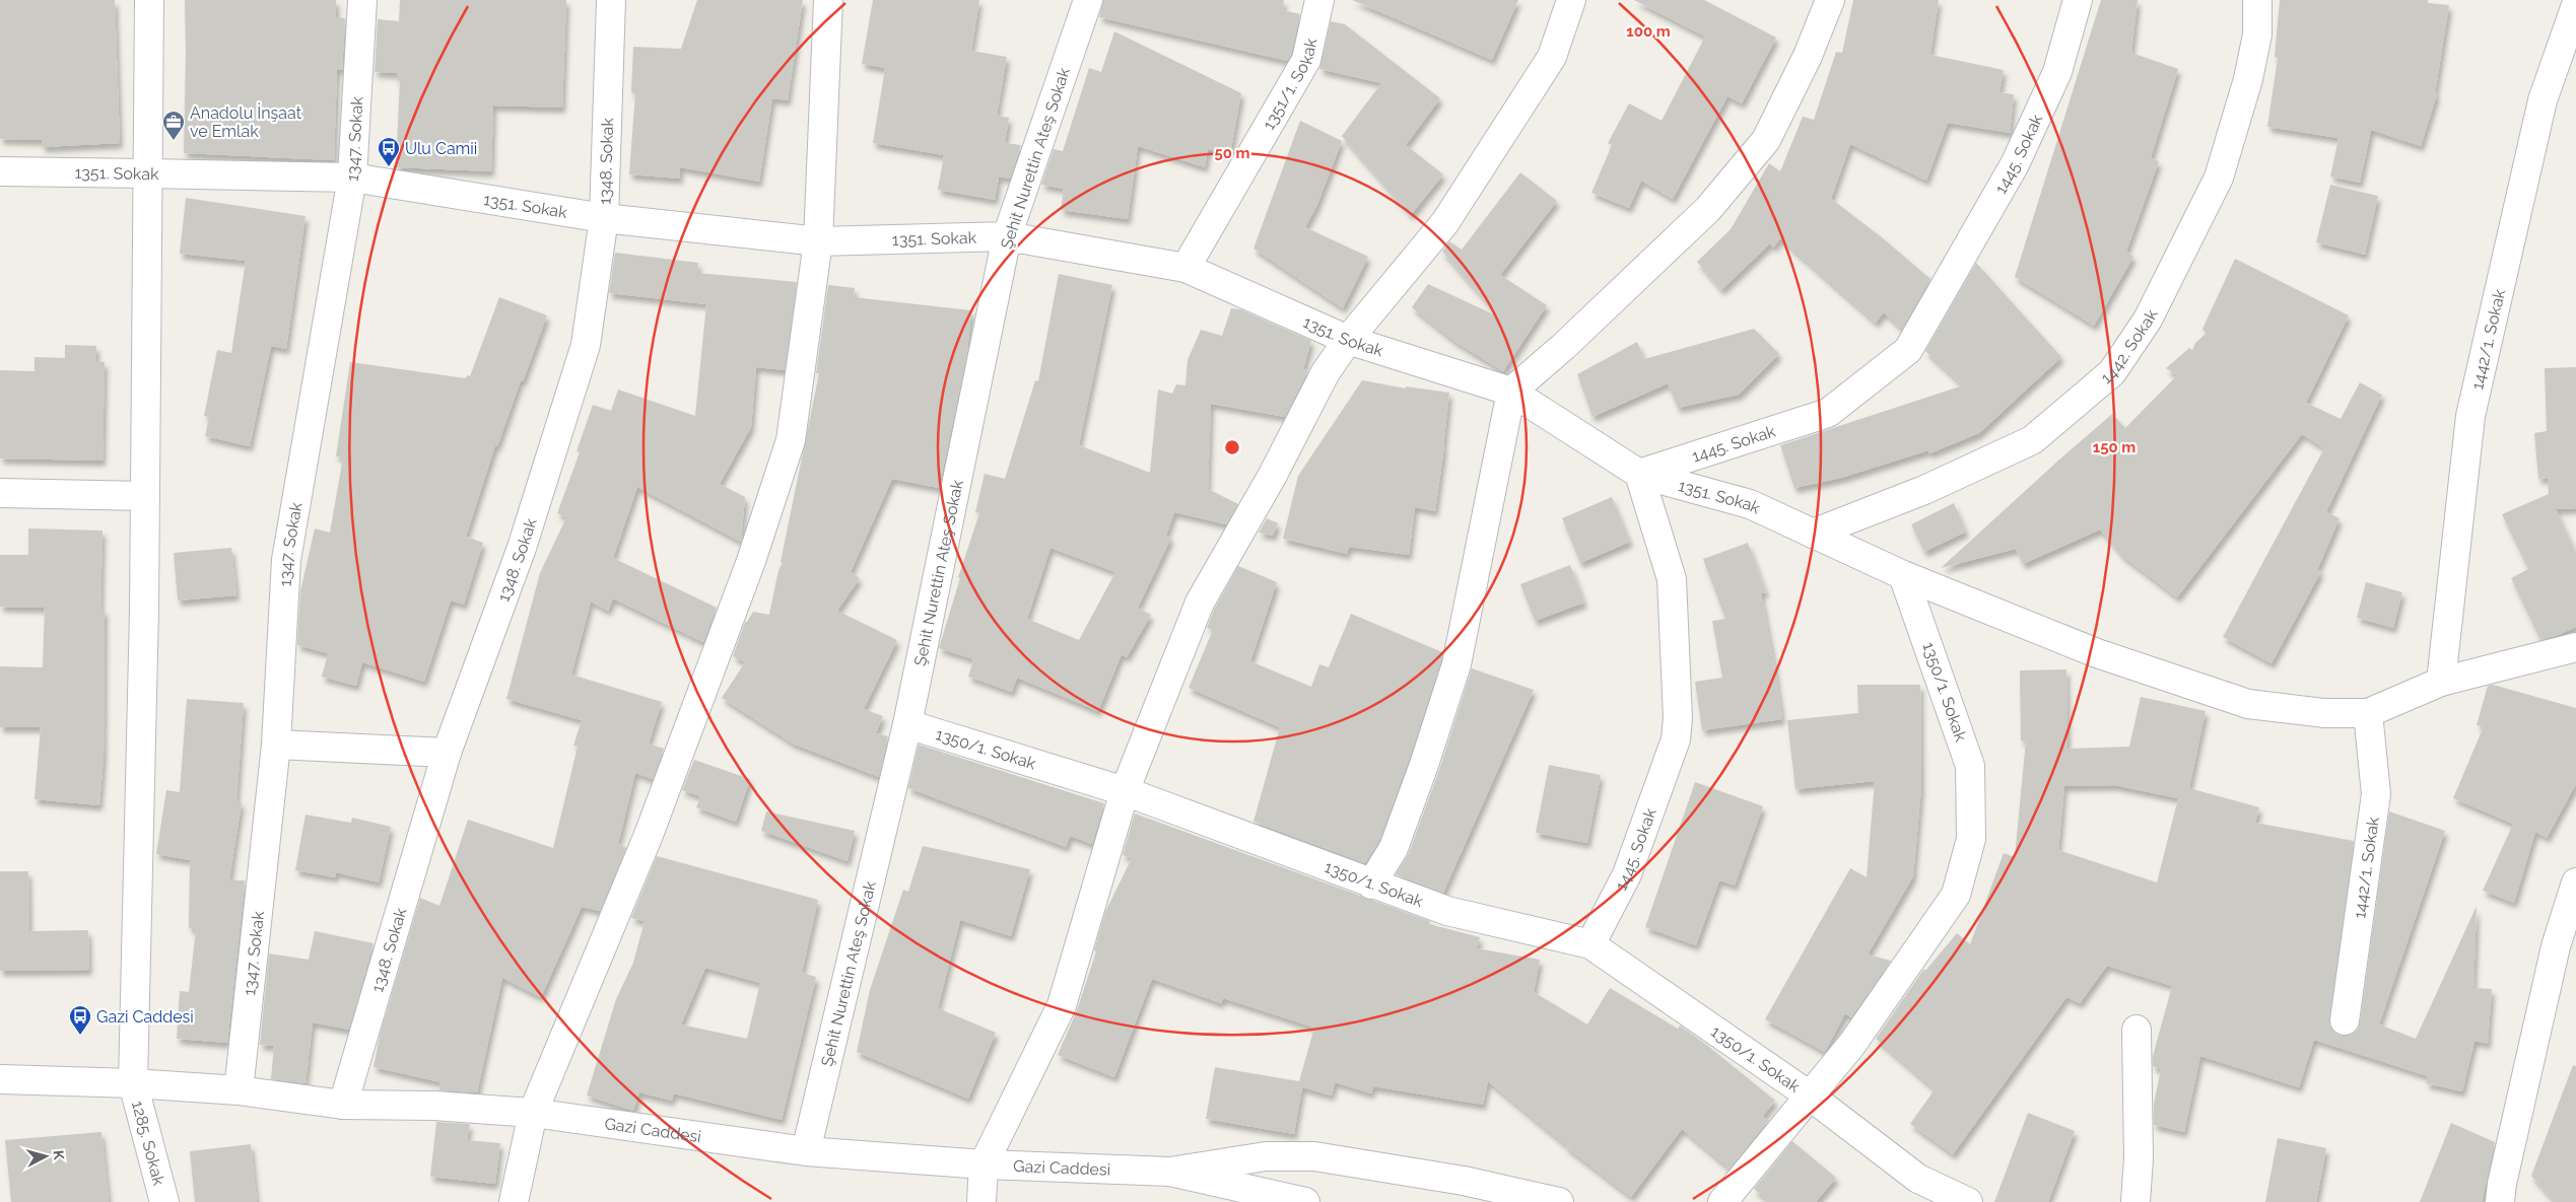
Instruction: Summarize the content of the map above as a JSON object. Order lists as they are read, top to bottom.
{
  "streets": {
    "street": [
      "1351/1. Sokak",
      "1347. Sokak",
      "1445. Sokak",
      "Şehit Nurettin Ateş Sokak",
      "1348. Sokak",
      "1351. Sokak",
      "1442/1. Sokak",
      "1442. Sokak",
      "1350/1. Sokak",
      "Gazi Caddesi",
      "1285. Sokak"
    ]
  },
  "crossings": [
    ["1351/1. Sokak", "1351. Sokak"],
    ["1347. Sokak", "1351. Sokak"],
    ["1347. Sokak", "Gazi Caddesi"],
    ["1445. Sokak", "1351. Sokak"],
    ["1445. Sokak", "1350/1. Sokak"],
    ["Şehit Nurettin Ateş Sokak", "1351. Sokak"],
    ["Şehit Nurettin Ateş Sokak", "1350/1. Sokak"],
    ["Şehit Nurettin Ateş Sokak", "Gazi Caddesi"],
    ["1348. Sokak", "1351. Sokak"],
    ["1348. Sokak", "Gazi Caddesi"],
    ["1351. Sokak", "1442/1. Sokak"],
    ["1351. Sokak", "1442. Sokak"],
    ["1351. Sokak", "1350/1. Sokak"],
    ["1351. Sokak", "1285. Sokak"],
    ["Gazi Caddesi", "1285. Sokak"]
  ],
  "places": {
    "office": ["Anadolu İnşaat ve Emlak"],
    "bus stop": ["Ulu Camii", "Gazi Caddesi"]
  },
  "north": "right",
  "rings": ["100 m", "50 m", "150 m"]
}
